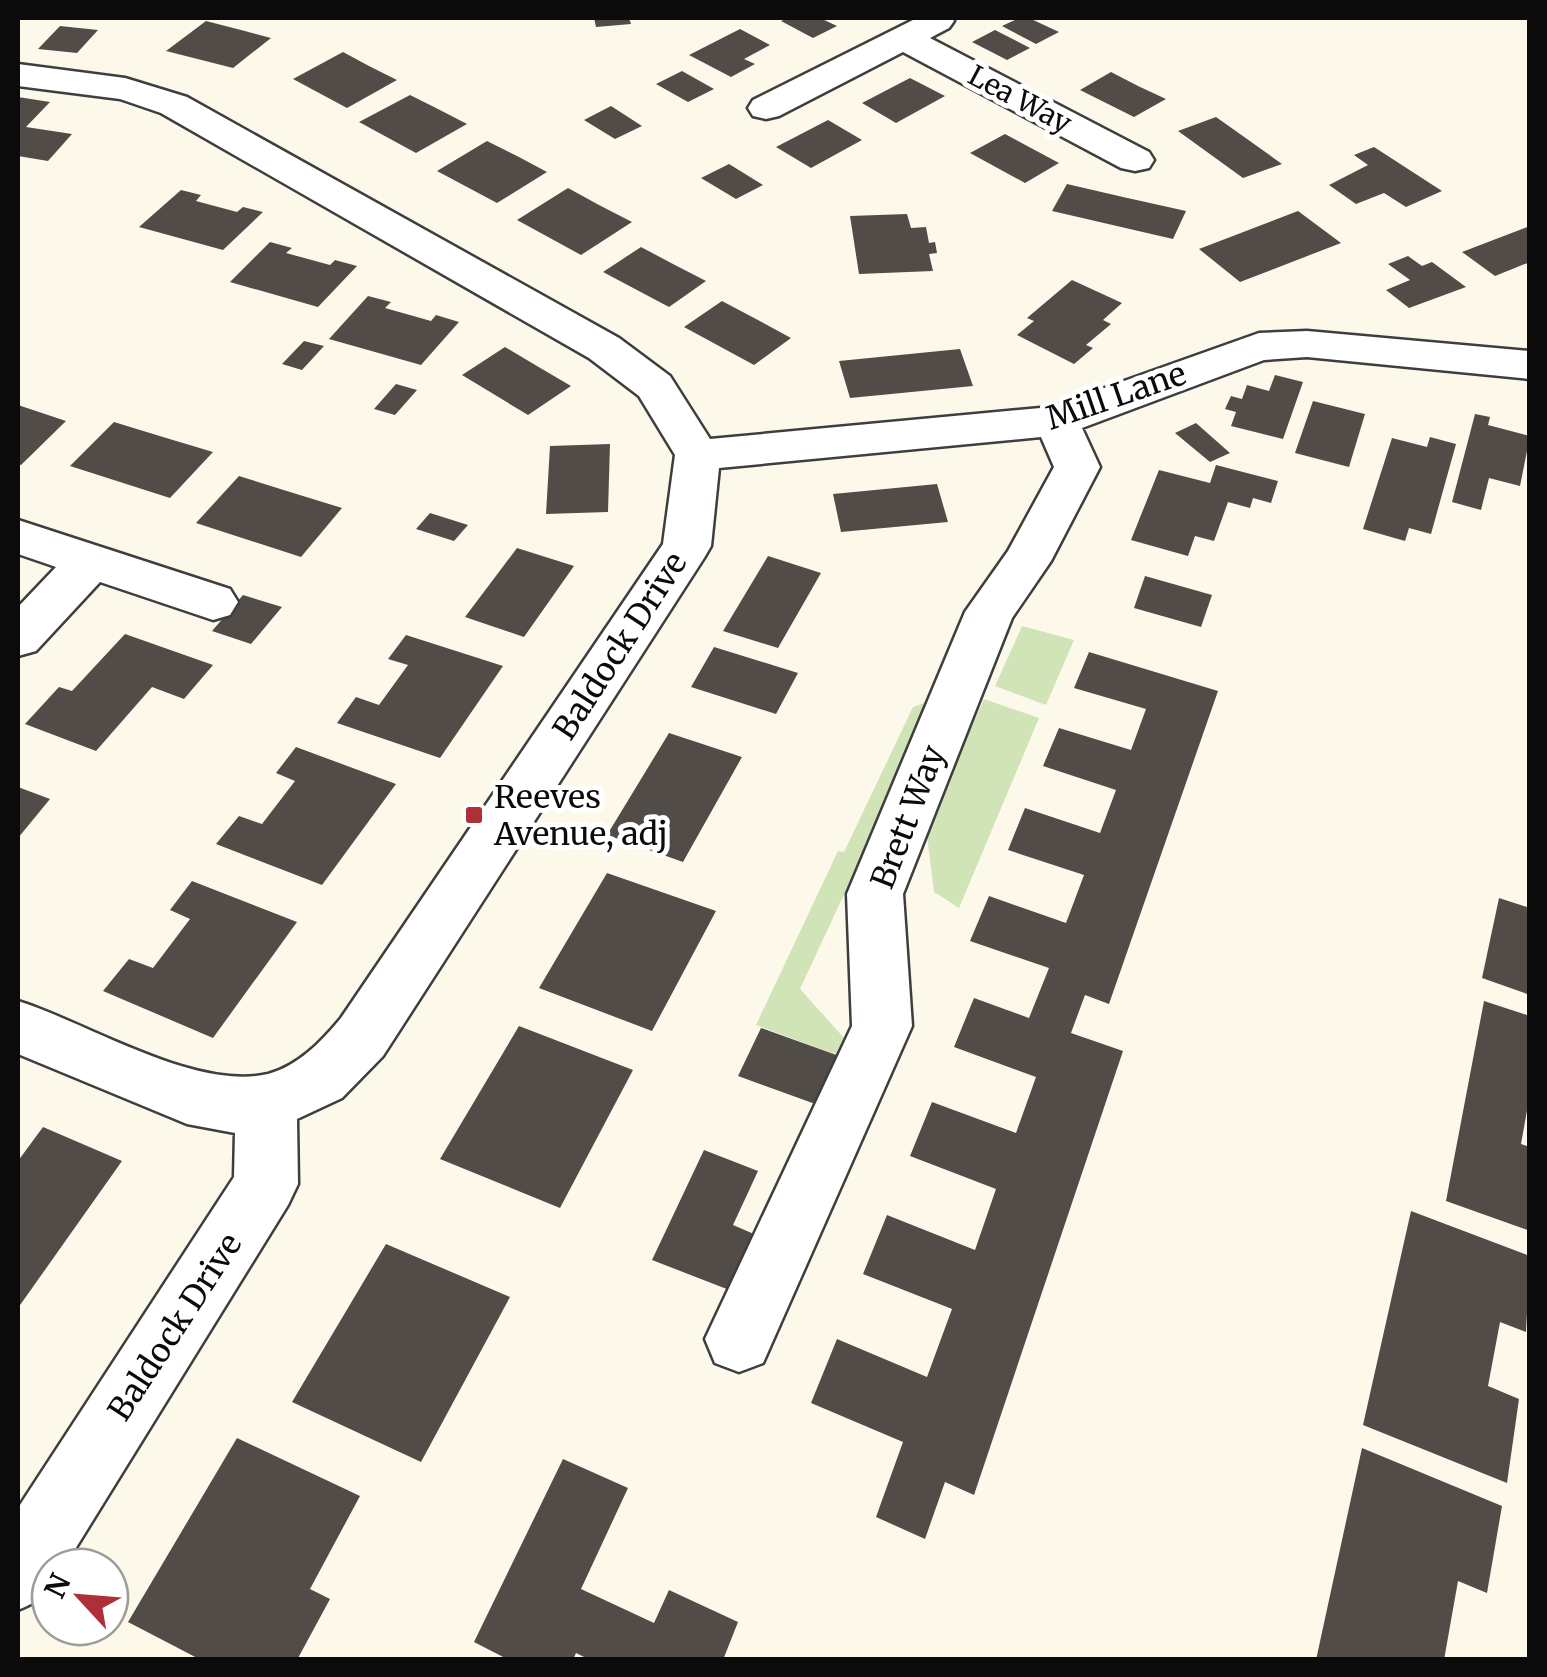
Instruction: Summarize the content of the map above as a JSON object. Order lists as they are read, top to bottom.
{
  "streets": {
    "street": [
      "Lea Way",
      "Mill Lane",
      "Baldock Drive",
      "Brett Way"
    ]
  },
  "crossings": [
    ["Mill Lane", "Baldock Drive"],
    ["Mill Lane", "Brett Way"]
  ],
  "places": {
    "transit": ["Reeves Avenue, adj"]
  },
  "north": "top left"
}
